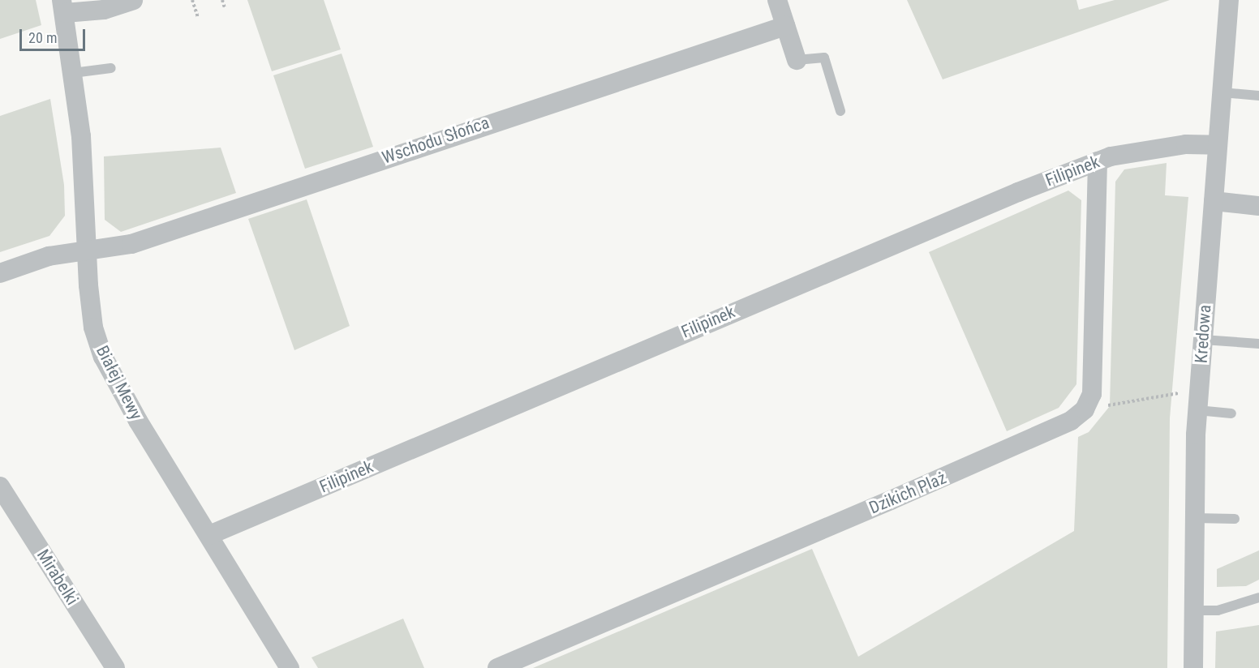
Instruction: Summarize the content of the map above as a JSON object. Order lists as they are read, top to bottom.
{
  "streets": {
    "street": [
      "Wschodu Słońca",
      "Filipinek",
      "Kredowa",
      "Białej Mewy",
      "Dzikich Plaż",
      "Mirabelki"
    ]
  },
  "crossings": [
    ["Wschodu Słońca", "Białej Mewy"],
    ["Filipinek", "Kredowa"],
    ["Filipinek", "Białej Mewy"]
  ],
  "scale_bar": "20 m"
}
